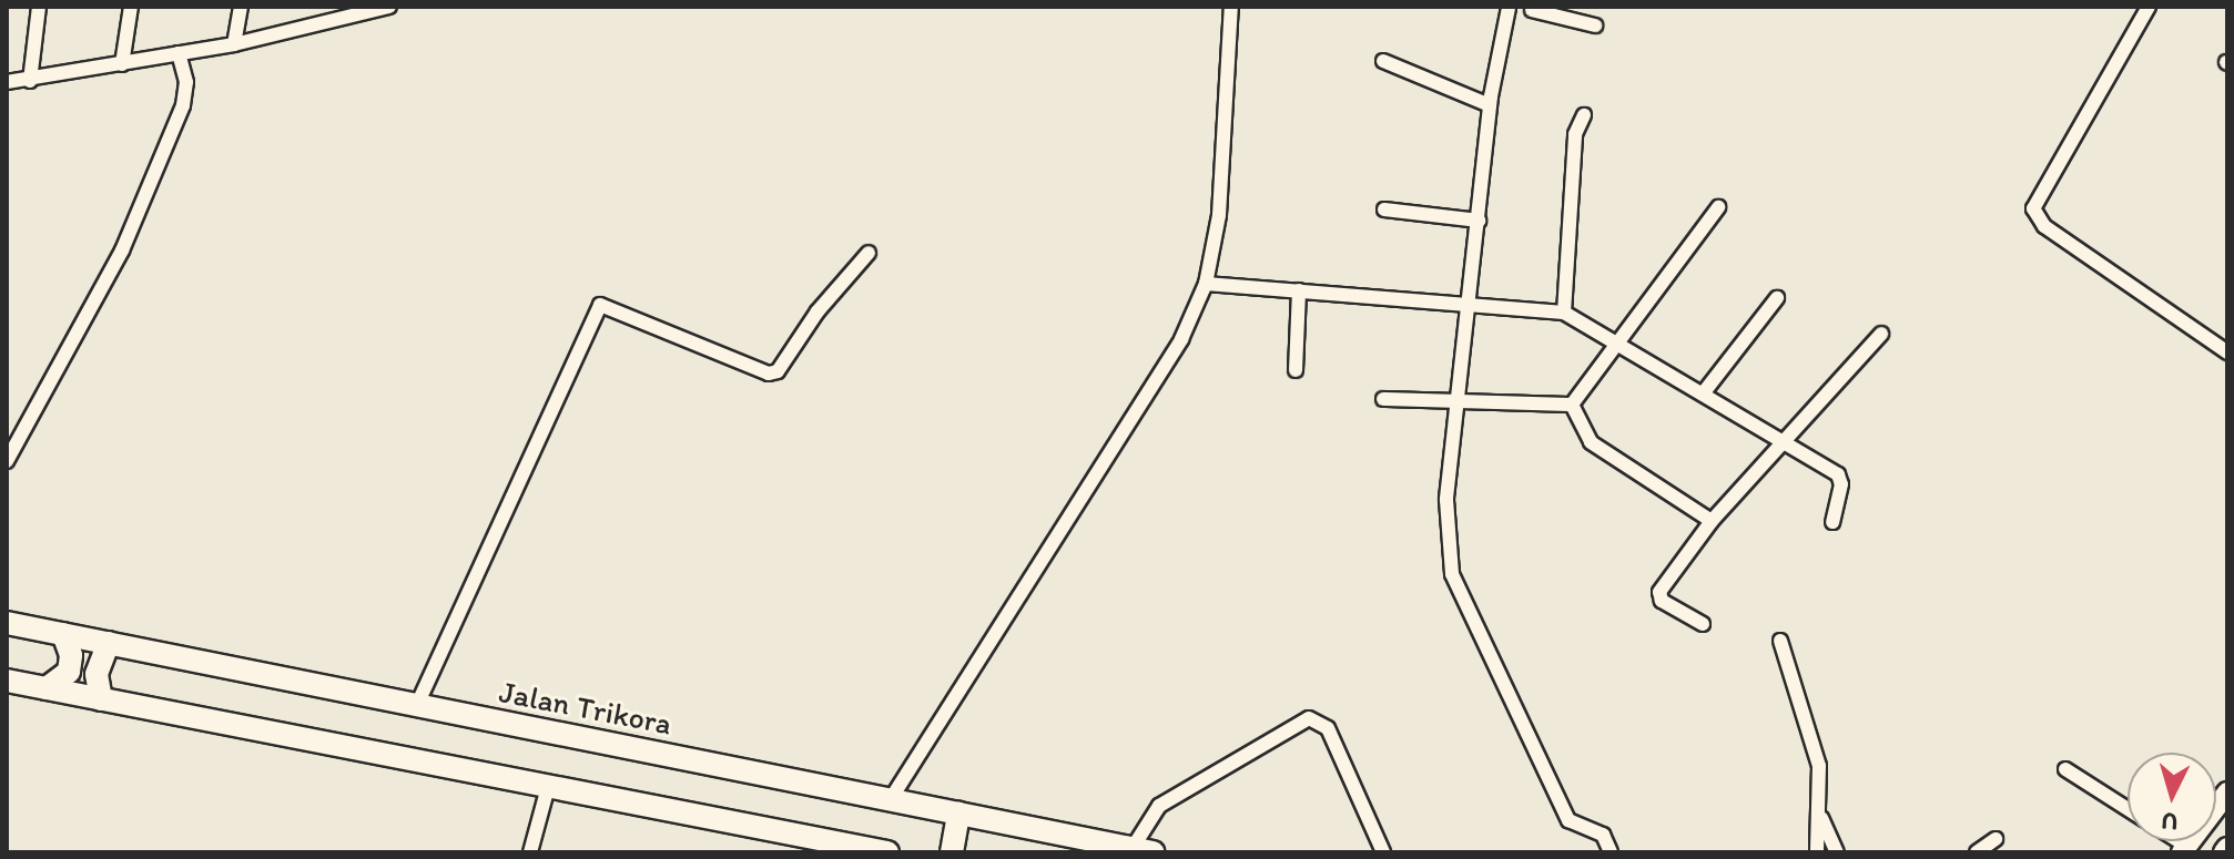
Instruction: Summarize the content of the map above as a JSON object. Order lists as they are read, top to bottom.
{
  "streets": {
    "main road": ["Jalan Trikora"]
  },
  "north": "bottom"
}
